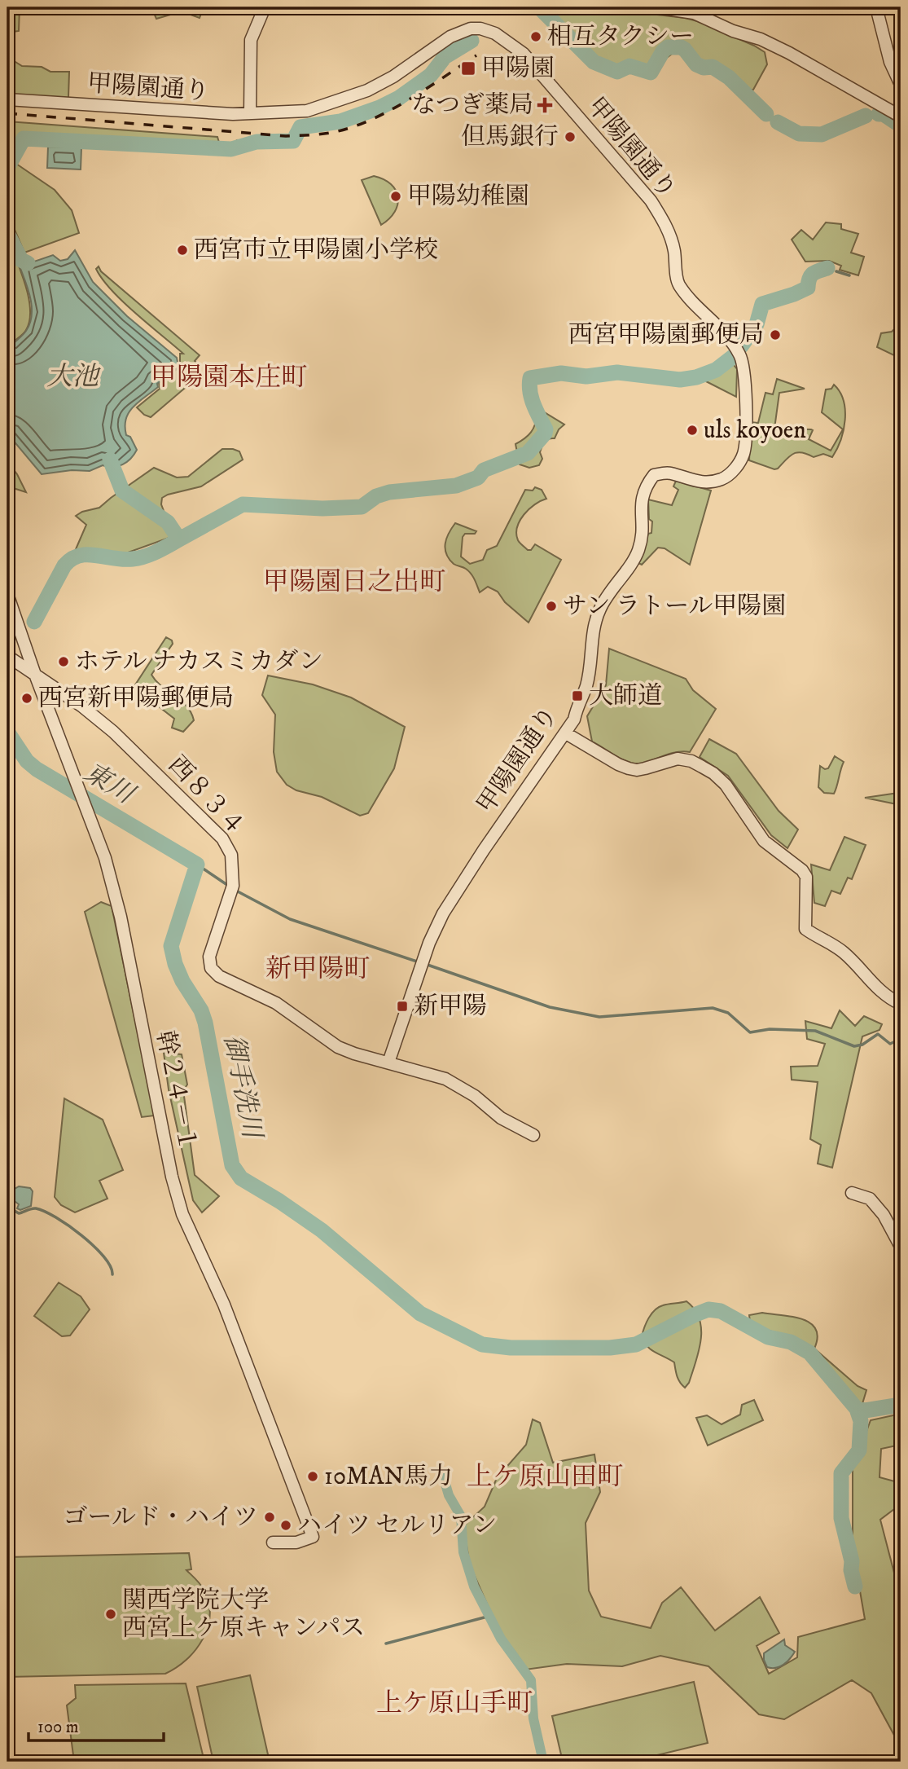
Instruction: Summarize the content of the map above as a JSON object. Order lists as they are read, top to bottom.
{
  "streets": {
    "street": ["甲陽園通り", "西８３４", "幹２４－１"]
  },
  "crossings": [
    ["甲陽園通り", "西８３４"],
    ["西８３４", "幹２４－１"]
  ],
  "districts": [
    "甲陽園本庄町",
    "甲陽園日之出町",
    "新甲陽町",
    "上ケ原山田町",
    "上ケ原山手町"
  ],
  "water": ["大池", "東川", "御手洗川"],
  "places": {
    "other": [
      "相互タクシー",
      "但馬銀行",
      "甲陽幼稚園",
      "西宮市立甲陽園小学校",
      "西宮甲陽園郵便局",
      "uls koyoen",
      "サン ラトール甲陽園",
      "ホテル ナカスミカダン",
      "西宮新甲陽郵便局",
      "10MAN馬力",
      "ゴールド・ハイツ",
      "ハイツ セルリアン",
      "関西学院大学 西宮上ケ原キャンパス"
    ],
    "transit": ["甲陽園", "大師道", "新甲陽"],
    "health": ["なつぎ薬局"]
  },
  "scale_bar": "100 m"
}
